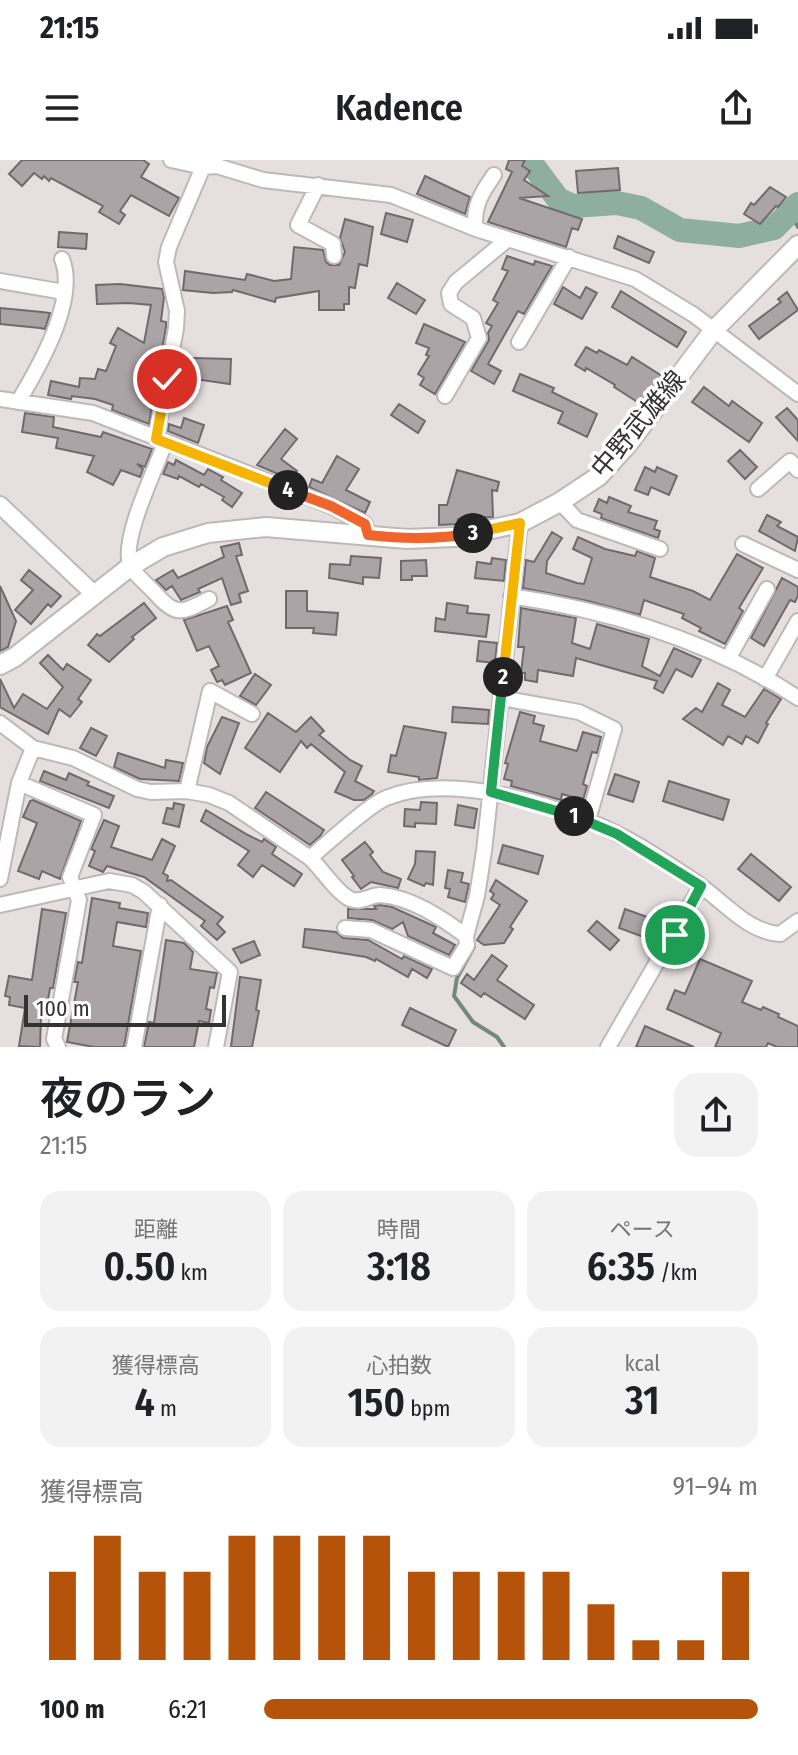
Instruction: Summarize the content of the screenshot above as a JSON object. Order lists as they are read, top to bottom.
{
  "streets": {
    "main road": ["中野武雄線"]
  },
  "scale_bar": "100 m",
  "page": {
    "status": "21:15",
    "header": "Kadence",
    "pins": [
      "4",
      "3",
      "2",
      "1"
    ],
    "scale": "100 m",
    "heading": ["夜のラン", "21:15"],
    "stats": [
      ["距離", "0.50 km"],
      ["時間", "3:18"],
      ["ペース", "6:35 /km"],
      ["獲得標高", "4 m"],
      ["心拍数", "150 bpm"],
      ["kcal", "31"]
    ],
    "chart": ["獲得標高", "91–94 m"],
    "list": [
      {
        "name": "100 m",
        "note": "6:21"
      }
    ]
  }
}
